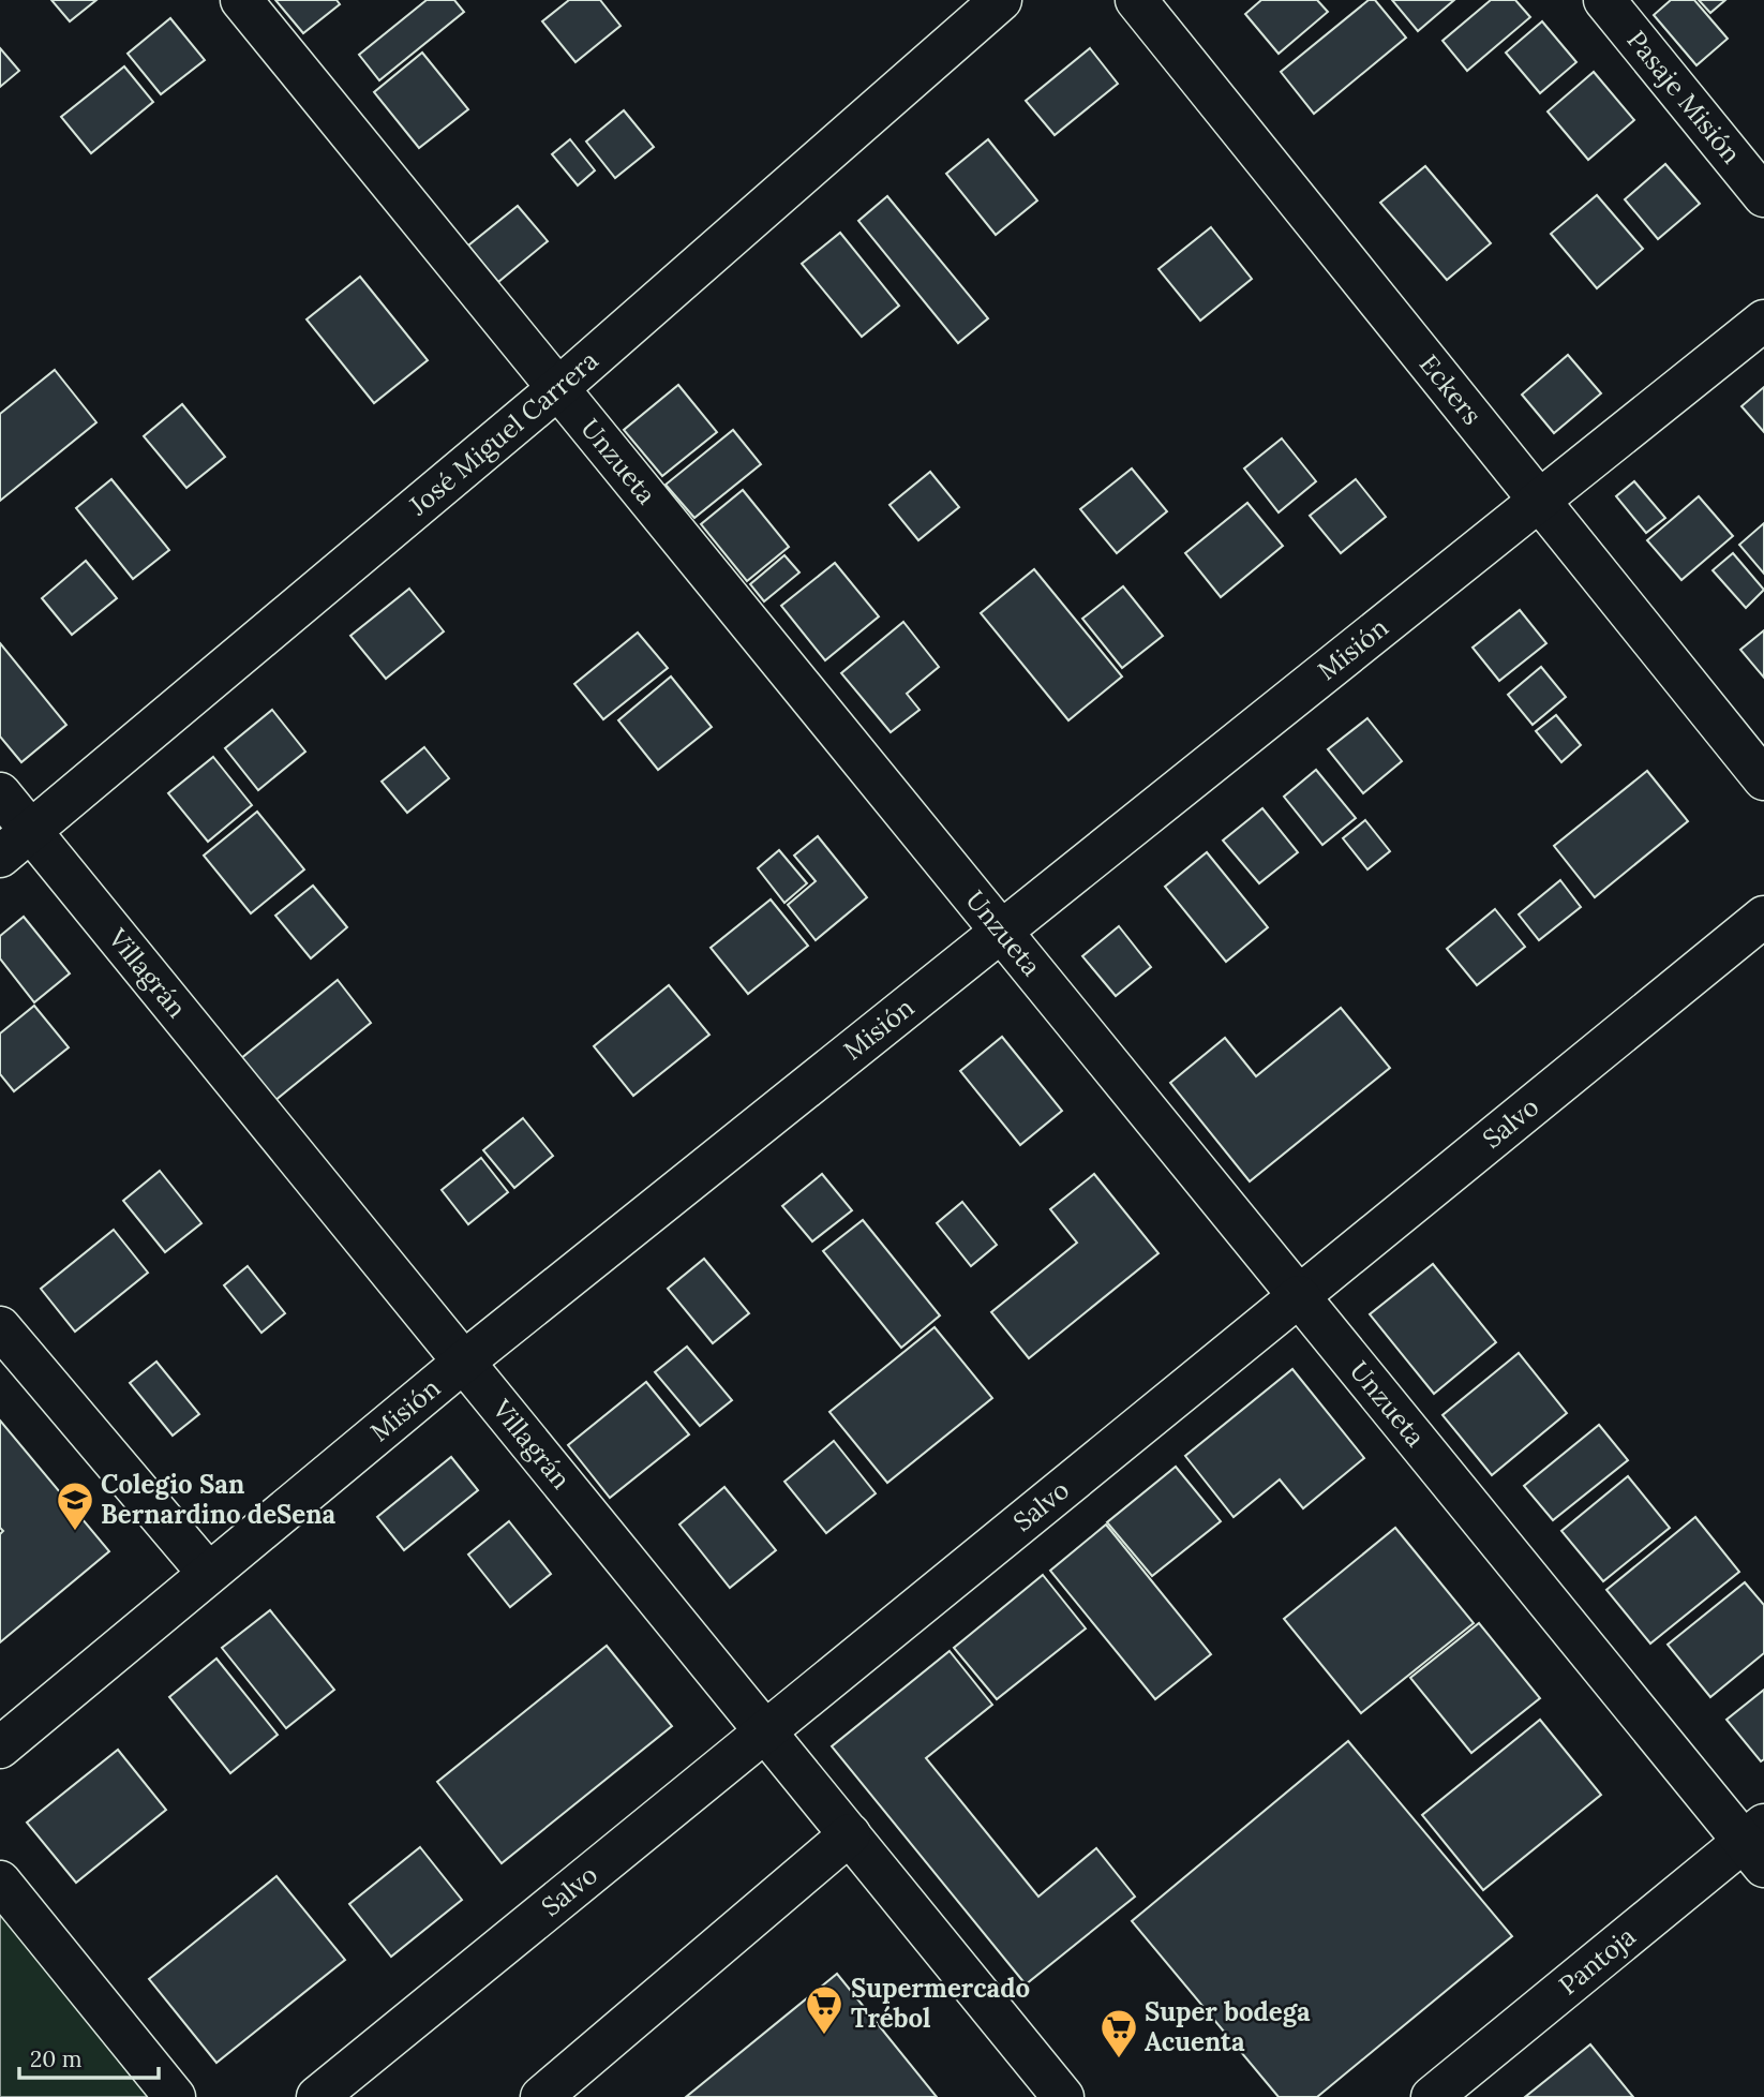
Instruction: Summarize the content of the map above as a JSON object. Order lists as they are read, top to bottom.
{
  "streets": {
    "street": [
      "Pasaje Misión",
      "Eckers",
      "José Miguel Carrera",
      "Unzueta",
      "Misión",
      "Villagrán",
      "Salvo",
      "Pantoja"
    ]
  },
  "crossings": [
    ["Eckers", "Misión"],
    ["José Miguel Carrera", "Unzueta"],
    ["José Miguel Carrera", "Villagrán"],
    ["Unzueta", "Misión"],
    ["Unzueta", "Salvo"],
    ["Unzueta", "Pantoja"],
    ["Misión", "Villagrán"],
    ["Villagrán", "Salvo"]
  ],
  "places": {
    "school or university": ["Colegio San Bernardino deSena"],
    "supermarket": ["Supermercado Trébol", "Super bodega Acuenta"]
  },
  "scale_bar": "20 m"
}
